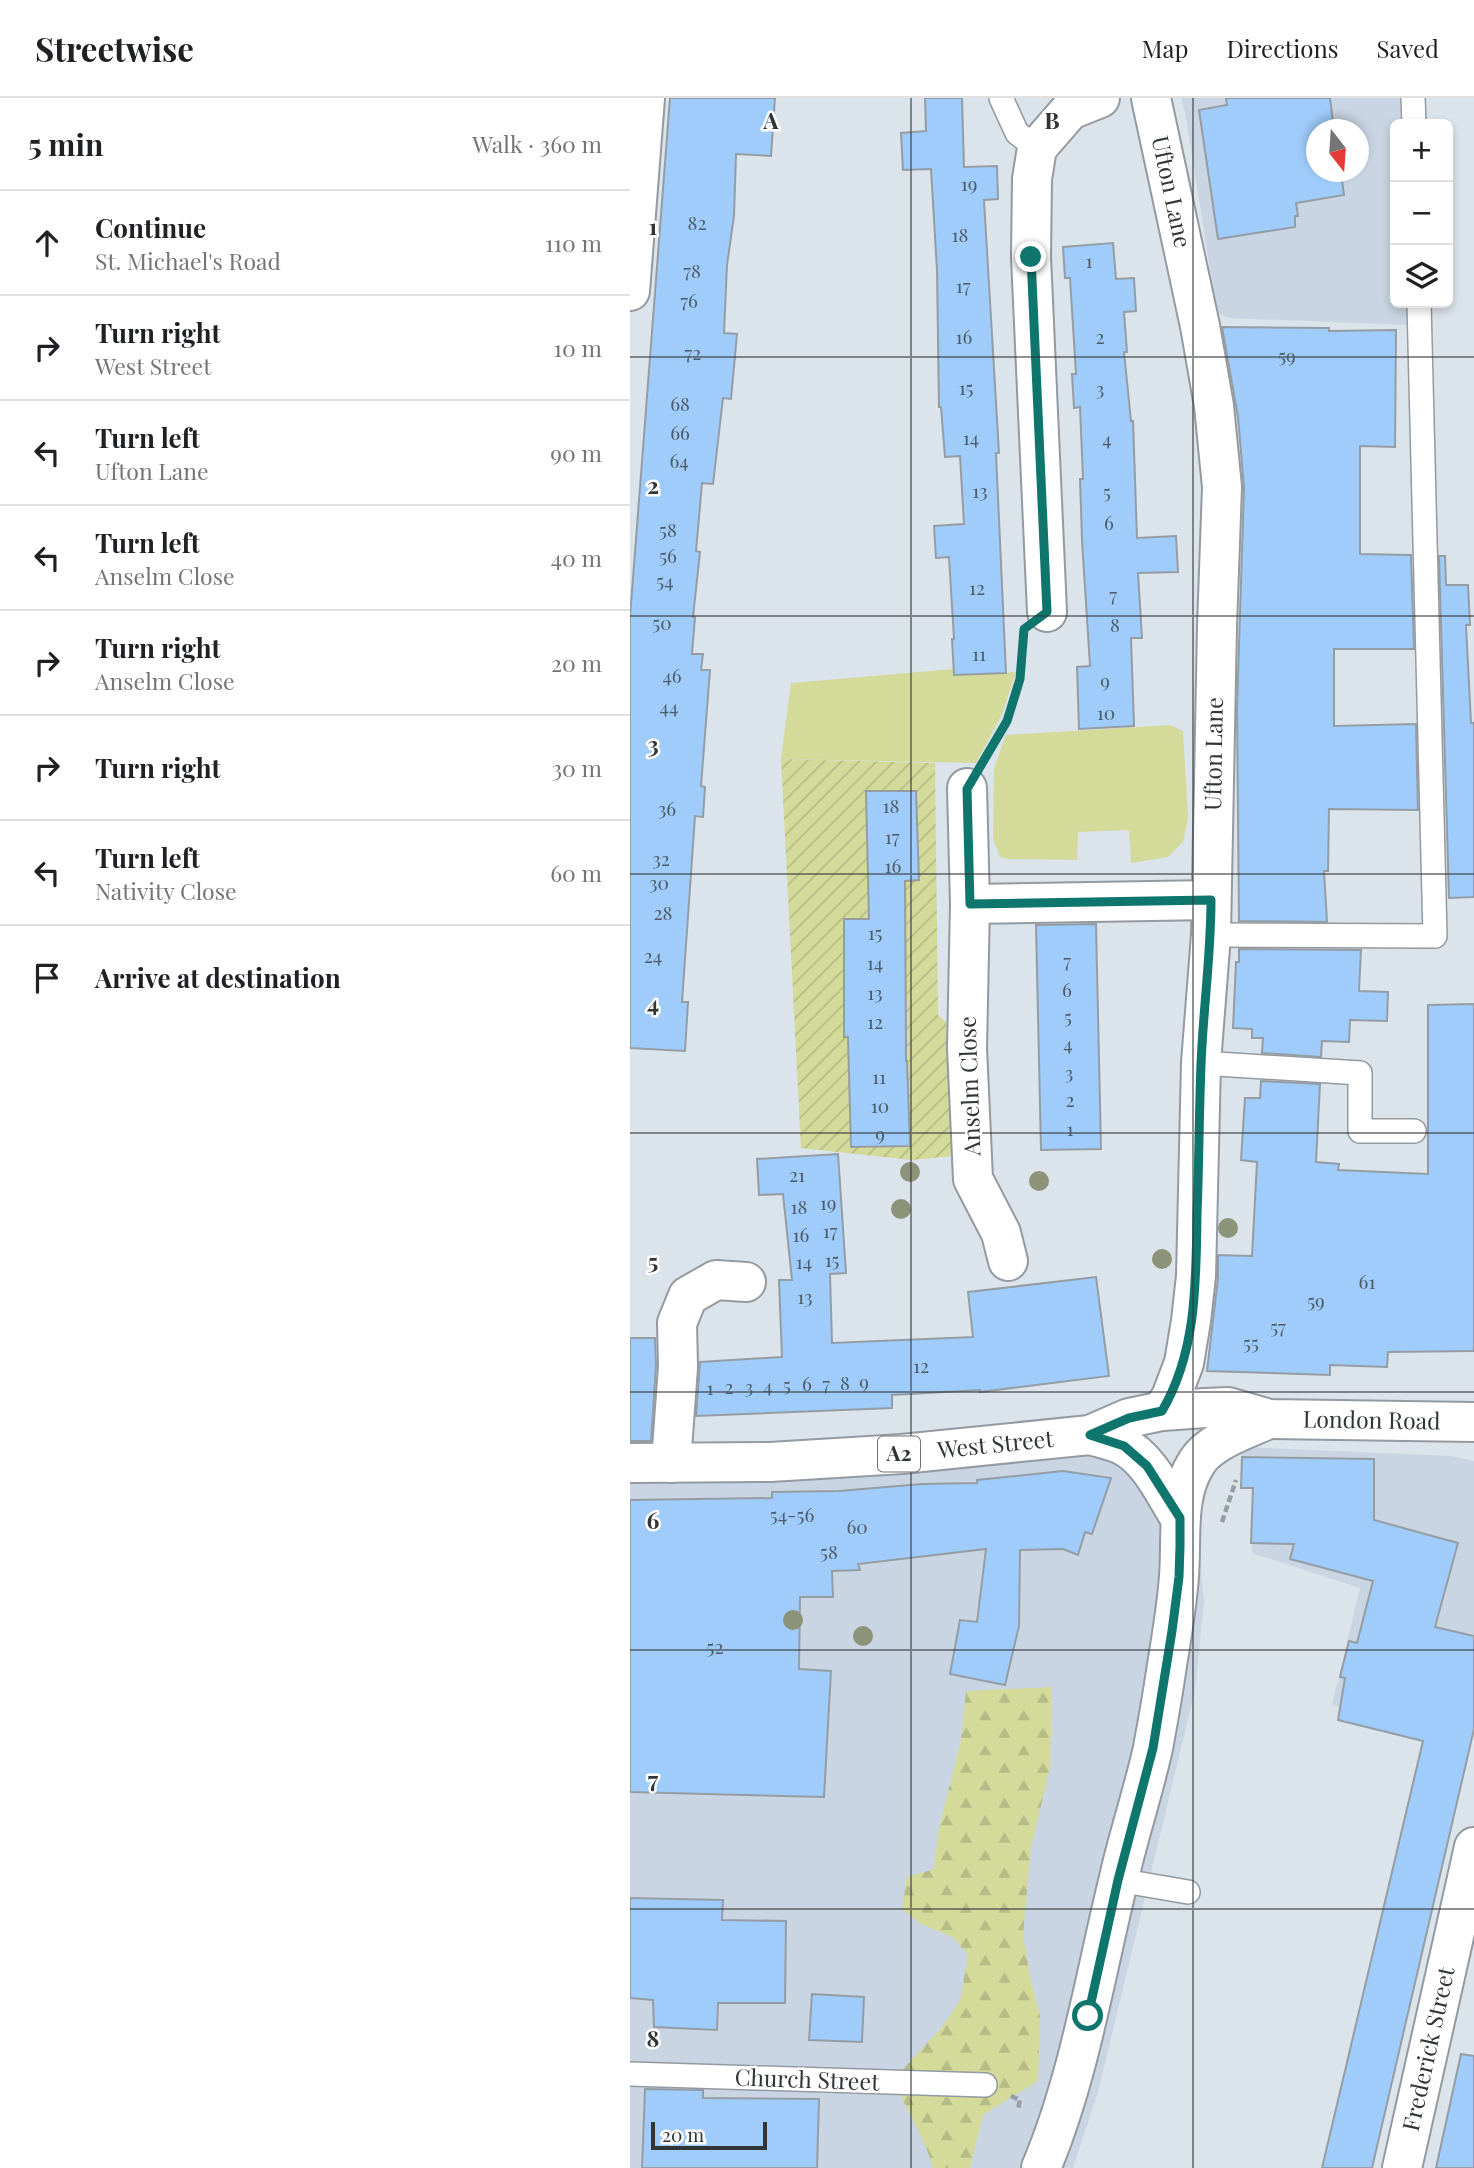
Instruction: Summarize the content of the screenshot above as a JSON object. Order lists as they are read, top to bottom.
{
  "streets": {
    "street": [
      "Ufton Lane",
      "Anselm Close",
      "London Road",
      "West Street",
      "A2",
      "Frederick Street"
    ],
    "lane": ["Church Street"]
  },
  "crossings": [
    ["Ufton Lane", "West Street"],
    ["London Road", "West Street"],
    ["London Road", "A2"],
    ["West Street", "A2"]
  ],
  "house_numbers": [
    "19",
    "82",
    "18",
    "1",
    "78",
    "17",
    "76",
    "16",
    "2",
    "72",
    "59",
    "15",
    "3",
    "68",
    "66",
    "14",
    "4",
    "64",
    "13",
    "5",
    "6",
    "58",
    "56",
    "54",
    "12",
    "7",
    "50",
    "8",
    "11",
    "46",
    "9",
    "44",
    "10",
    "18",
    "36",
    "17",
    "32",
    "16",
    "30",
    "28",
    "15",
    "24",
    "7",
    "14",
    "6",
    "13",
    "5",
    "12",
    "4",
    "3",
    "11",
    "2",
    "10",
    "1",
    "9",
    "21",
    "19",
    "18",
    "17",
    "16",
    "15",
    "14",
    "61",
    "13",
    "59",
    "57",
    "55",
    "12",
    "9",
    "8",
    "6",
    "7",
    "5",
    "4",
    "2",
    "3",
    "1",
    "54-56",
    "60",
    "58",
    "52"
  ],
  "scale_bar": "20 m",
  "north": "bottom",
  "page": {
    "header": "Streetwise",
    "nav": ["Map", "Directions", "Saved"],
    "heading": ["5 min", "Walk · 360 m"],
    "map_buttons": ["+", "−"],
    "list": [
      ["Continue", "St. Michael's Road", "110 m"],
      ["Turn right", "West Street", "10 m"],
      ["Turn left", "Ufton Lane", "90 m"],
      ["Turn left", "Anselm Close", "40 m"],
      ["Turn right", "Anselm Close", "20 m"],
      ["Turn right", "30 m"],
      ["Turn left", "Nativity Close", "60 m"],
      "Arrive at destination"
    ],
    "scale": "20 m"
  },
  "grid": {
    "columns": ["A", "B"],
    "rows": [
      "1",
      "2",
      "3",
      "4",
      "5",
      "6",
      "7",
      "8"
    ]
  }
}
